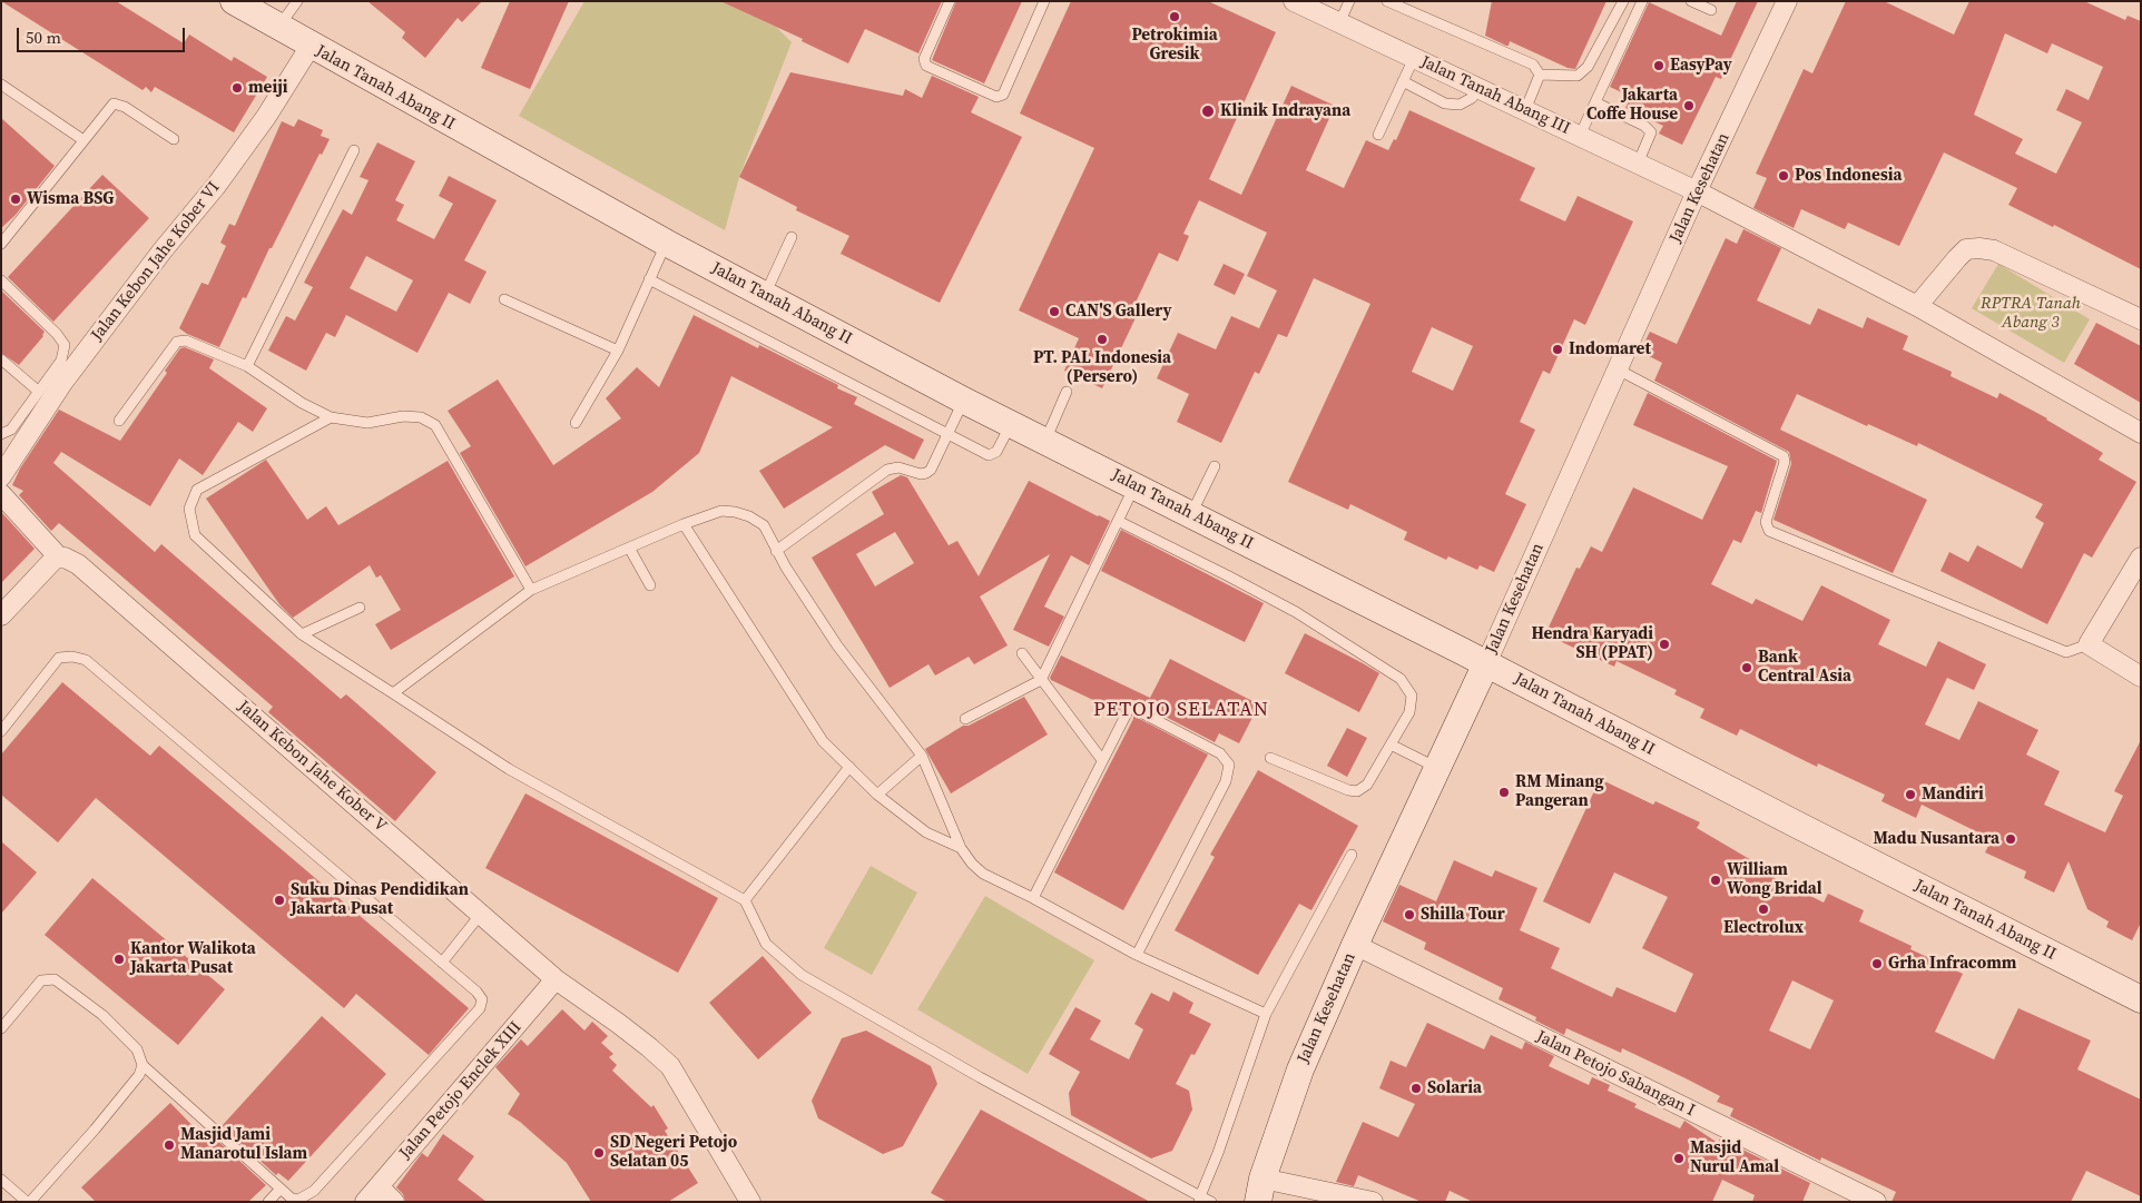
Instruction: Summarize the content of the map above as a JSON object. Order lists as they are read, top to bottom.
{
  "streets": {
    "street": [
      "Jalan Tanah Abang II",
      "Jalan Tanah Abang III",
      "Jalan Kesehatan",
      "Jalan Kebon Jahe Kober VI",
      "Jalan Kebon Jahe Kober V",
      "Jalan Petojo Sabangan I",
      "Jalan Petojo Enclek XIII"
    ]
  },
  "crossings": [
    ["Jalan Tanah Abang II", "Jalan Kesehatan"],
    ["Jalan Tanah Abang II", "Jalan Kebon Jahe Kober VI"],
    ["Jalan Tanah Abang III", "Jalan Kesehatan"],
    ["Jalan Kesehatan", "Jalan Petojo Sabangan I"],
    ["Jalan Kebon Jahe Kober V", "Jalan Petojo Enclek XIII"]
  ],
  "districts": ["PETOJO SELATAN"],
  "parks": ["RPTRA Tanah Abang 3"],
  "places": [
    "Petrokimia Gresik",
    "EasyPay",
    "meiji",
    "Jakarta Coffe House",
    "Klinik Indrayana",
    "Pos Indonesia",
    "Wisma BSG",
    "CAN'S Gallery",
    "PT. PAL Indonesia (Persero)",
    "Indomaret",
    "Hendra Karyadi SH (PPAT)",
    "Bank Central Asia",
    "RM Minang Pangeran",
    "Mandiri",
    "Madu Nusantara",
    "William Wong Bridal",
    "Suku Dinas Pendidikan Jakarta Pusat",
    "Electrolux",
    "Shilla Tour",
    "Kantor Walikota Jakarta Pusat",
    "Grha Infracomm",
    "Solaria",
    "Masjid Jami Manarotul Islam",
    "SD Negeri Petojo Selatan 05",
    "Masjid Nurul Amal"
  ],
  "scale_bar": "50 m"
}
